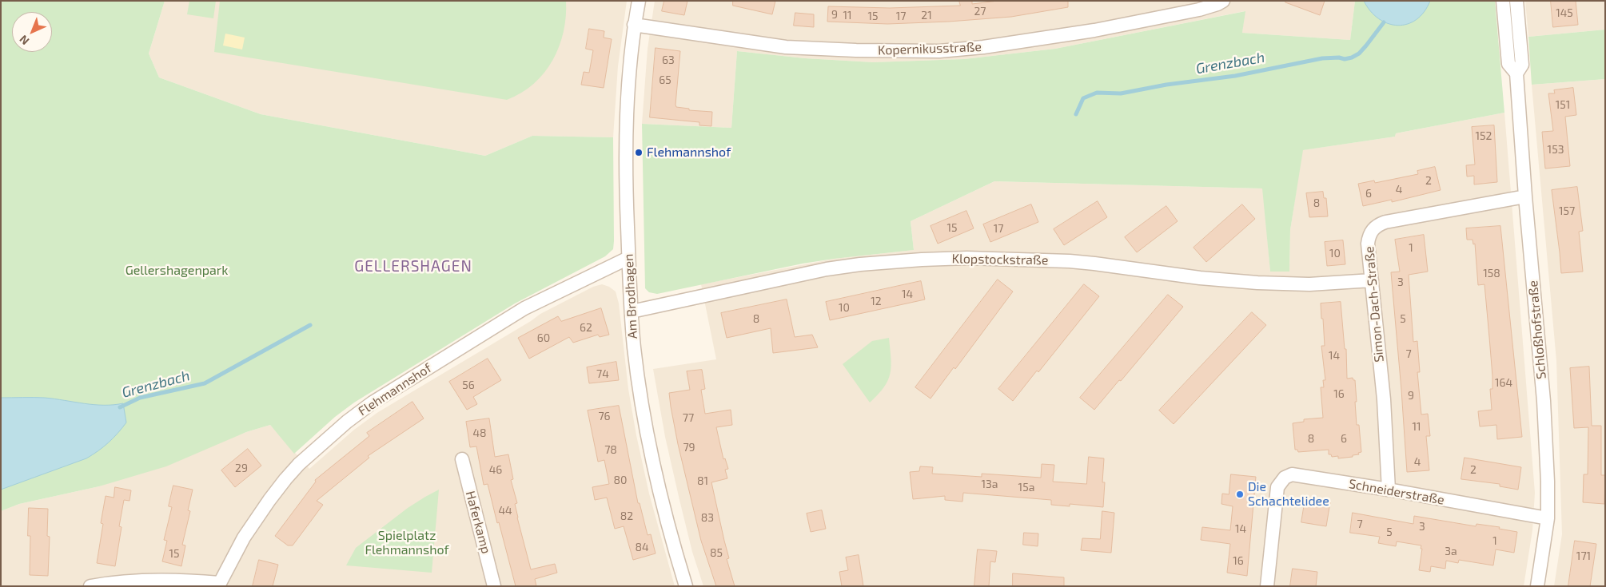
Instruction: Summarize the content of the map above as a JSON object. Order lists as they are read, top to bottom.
{
  "streets": {
    "street": [
      "Kopernikusstraße",
      "Klopstockstraße",
      "Am Brodhagen",
      "Simon-Dach-Straße",
      "Schloßhofstraße",
      "Flehmannshof",
      "Schneiderstraße",
      "Haferkamp"
    ]
  },
  "crossings": [
    ["Kopernikusstraße", "Am Brodhagen"],
    ["Klopstockstraße", "Am Brodhagen"],
    ["Klopstockstraße", "Simon-Dach-Straße"],
    ["Am Brodhagen", "Flehmannshof"],
    ["Simon-Dach-Straße", "Schloßhofstraße"],
    ["Simon-Dach-Straße", "Schneiderstraße"],
    ["Schloßhofstraße", "Schneiderstraße"]
  ],
  "districts": ["GELLERSHAGEN"],
  "water": ["Grenzbach"],
  "parks": ["Gellershagenpark", "Spielplatz Flehmannshof"],
  "places": ["Flehmannshof", "Die Schachtelidee"],
  "house_numbers": [
    "27",
    "145",
    "9",
    "11",
    "21",
    "15",
    "17",
    "63",
    "65",
    "151",
    "152",
    "153",
    "2",
    "4",
    "6",
    "8",
    "157",
    "15",
    "17",
    "1",
    "10",
    "158",
    "3",
    "14",
    "12",
    "10",
    "8",
    "5",
    "62",
    "60",
    "7",
    "14",
    "74",
    "164",
    "56",
    "16",
    "9",
    "76",
    "77",
    "11",
    "48",
    "8",
    "6",
    "79",
    "78",
    "4",
    "29",
    "46",
    "2",
    "80",
    "81",
    "13a",
    "15a",
    "44",
    "82",
    "83",
    "7",
    "3",
    "14",
    "5",
    "1",
    "84",
    "3a",
    "85",
    "15",
    "171",
    "16"
  ],
  "north": "bottom left"
}
